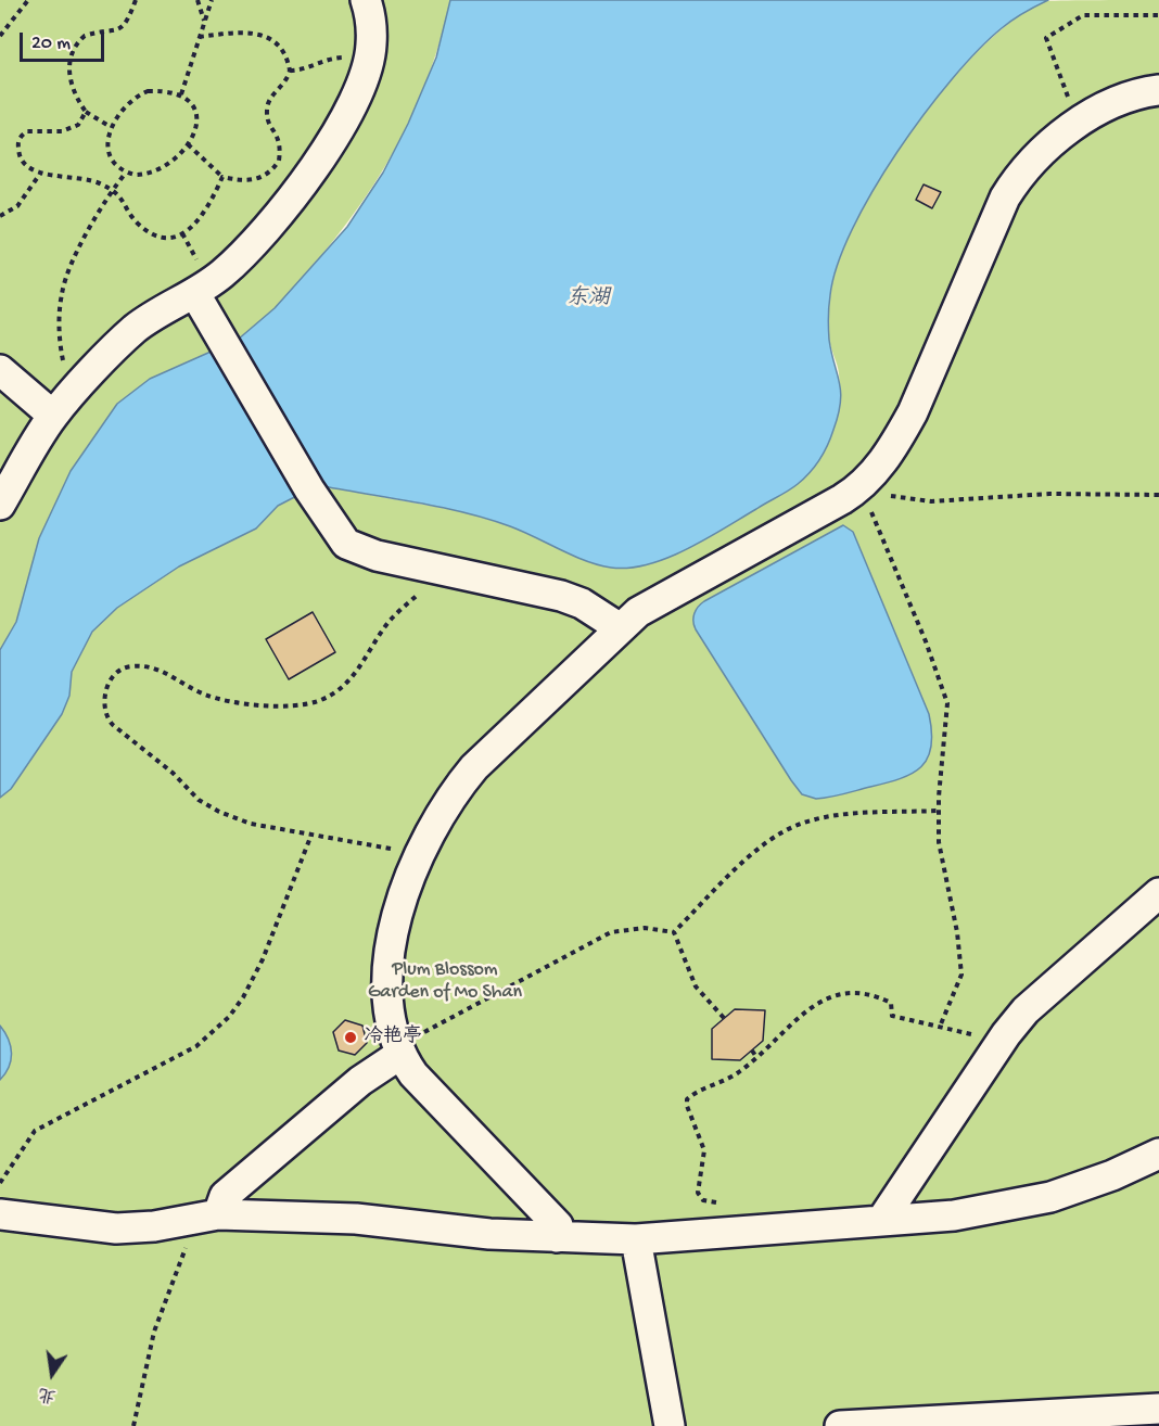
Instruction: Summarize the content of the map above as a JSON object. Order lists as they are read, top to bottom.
{
  "water": ["东湖"],
  "parks": ["Plum Blossom Garden of Mo Shan"],
  "places": ["冷艳亭"],
  "scale_bar": "20 m",
  "north": "bottom"
}
